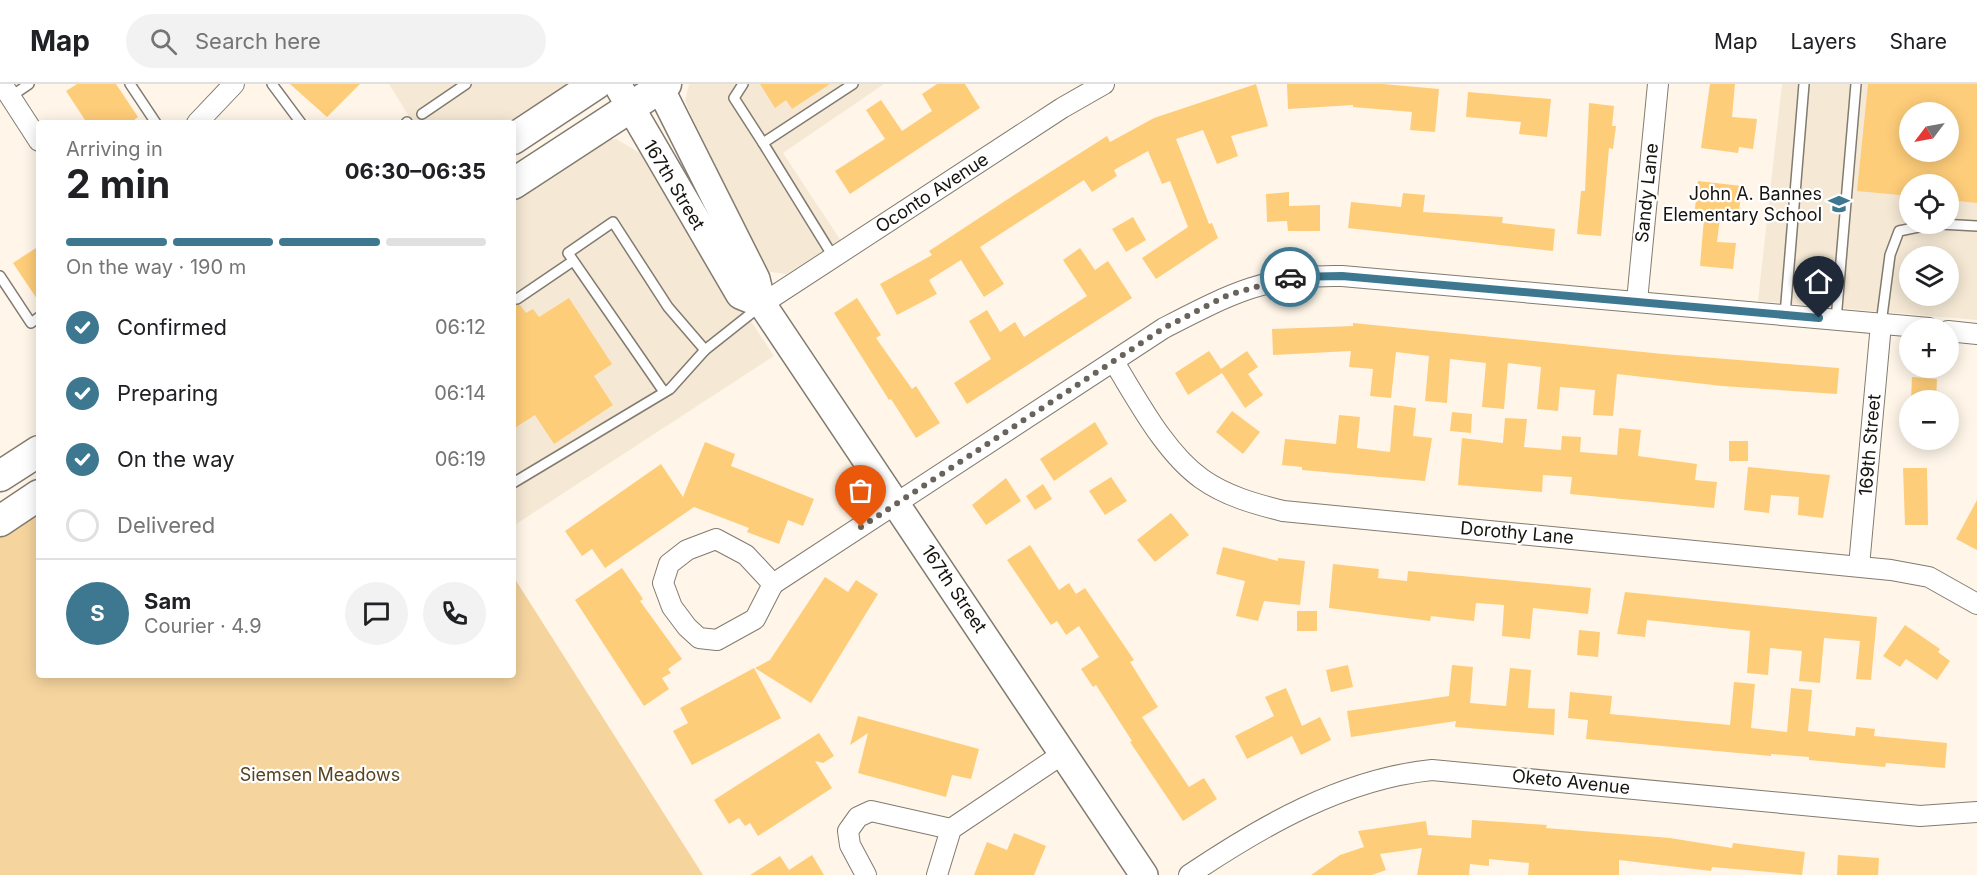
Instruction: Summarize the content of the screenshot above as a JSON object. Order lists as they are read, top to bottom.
{
  "streets": {
    "street": [
      "167th Street",
      "Oconto Avenue",
      "Sandy Lane",
      "169th Street",
      "Dorothy Lane",
      "Oketo Avenue"
    ]
  },
  "crossings": [
    ["167th Street", "Oconto Avenue"],
    ["169th Street", "Dorothy Lane"]
  ],
  "parks": ["Siemsen Meadows"],
  "places": {
    "school or university": ["John A. Bannes Elementary School"]
  },
  "north": "bottom left",
  "page": {
    "header": "Map",
    "search": "Search here",
    "nav": ["Map", "Layers", "Share"],
    "map_buttons": ["+", "−"],
    "heading": ["2 min", "Arriving in", "06:30–06:35"],
    "panel": ["Sam", "Courier · 4.9"],
    "bar": "On the way · 190 m",
    "list": [
      ["Confirmed", "06:12"],
      ["Preparing", "06:14"],
      ["On the way", "06:19"],
      "Delivered"
    ],
    "round": "S"
  }
}
